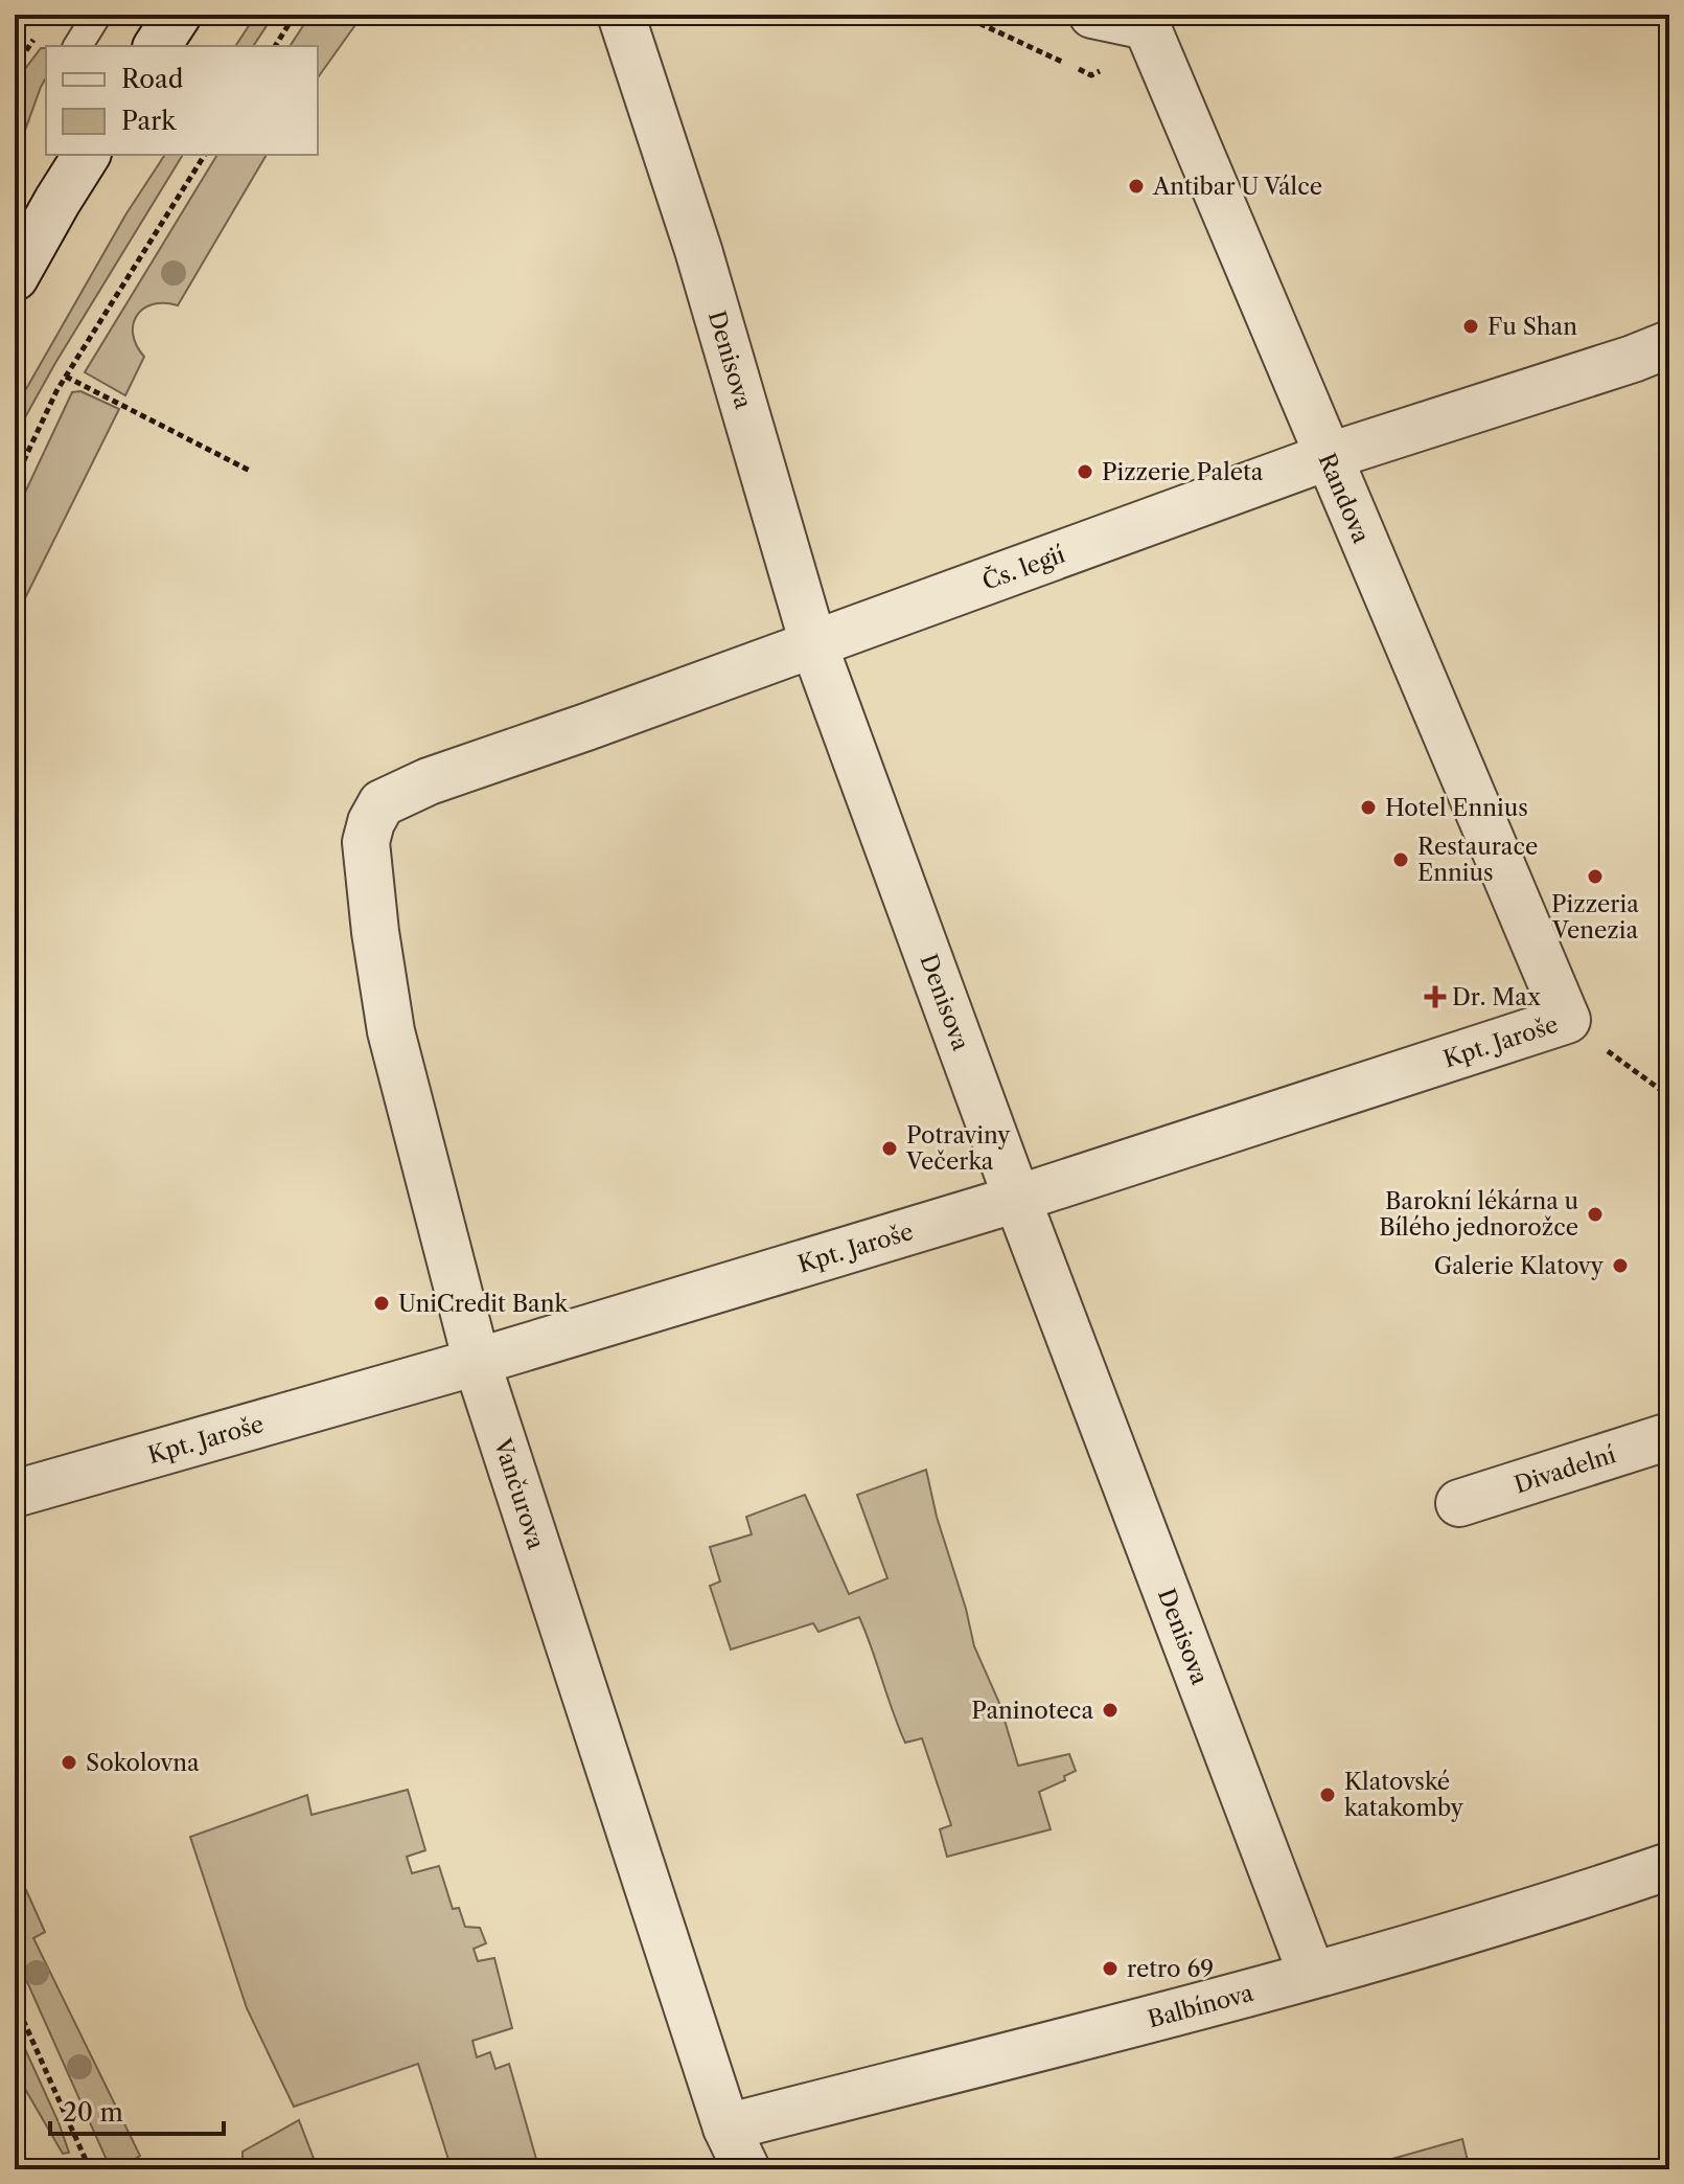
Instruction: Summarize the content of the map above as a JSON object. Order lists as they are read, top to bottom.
{
  "streets": {
    "street": [
      "Denisova",
      "Randova",
      "Čs. legií",
      "Kpt. Jaroše",
      "Divadelní",
      "Vančurova",
      "Balbínova"
    ]
  },
  "crossings": [
    ["Denisova", "Čs. legií"],
    ["Denisova", "Kpt. Jaroše"],
    ["Denisova", "Balbínova"],
    ["Randova", "Čs. legií"],
    ["Randova", "Kpt. Jaroše"],
    ["Čs. legií", "Vančurova"],
    ["Kpt. Jaroše", "Vančurova"],
    ["Vančurova", "Balbínova"]
  ],
  "places": {
    "other": [
      "Antibar U Válce",
      "Fu Shan",
      "Pizzerie Paleta",
      "Hotel Ennius",
      "Restaurace Ennius",
      "Pizzeria Venezia",
      "Potraviny Večerka",
      "Barokní lékárna u Bílého jednorožce",
      "Galerie Klatovy",
      "UniCredit Bank",
      "Paninoteca",
      "Sokolovna",
      "Klatovské katakomby",
      "retro 69"
    ],
    "health": ["Dr. Max"]
  },
  "legend": ["Road", "Park"],
  "scale_bar": "20 m"
}
